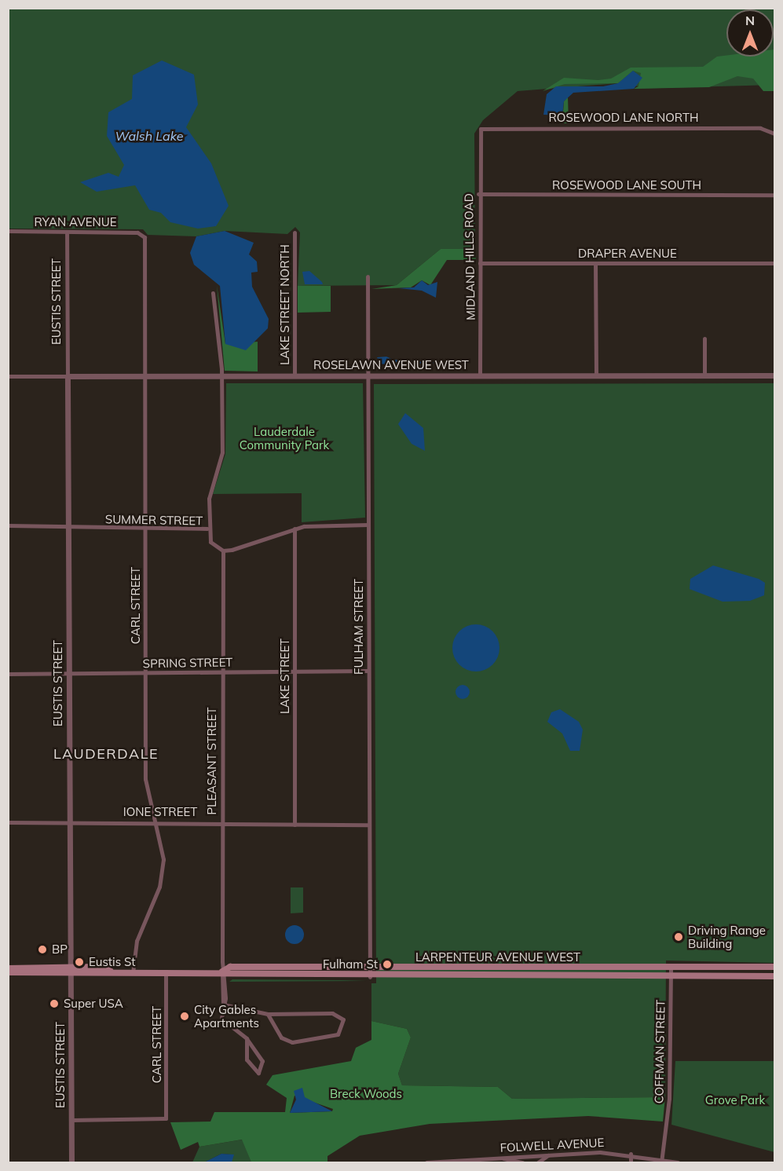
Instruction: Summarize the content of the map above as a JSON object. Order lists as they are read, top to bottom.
{
  "streets": {
    "main road": ["LARPENTEUR AVENUE WEST"],
    "street": [
      "ROSEWOOD LANE NORTH",
      "ROSEWOOD LANE SOUTH",
      "RYAN AVENUE",
      "DRAPER AVENUE",
      "MIDLAND HILLS ROAD",
      "EUSTIS STREET",
      "LAKE STREET NORTH",
      "ROSELAWN AVENUE WEST",
      "SUMMER STREET",
      "CARL STREET",
      "FULHAM STREET",
      "SPRING STREET",
      "LAKE STREET",
      "PLEASANT STREET",
      "IONE STREET",
      "COFFMAN STREET",
      "FOLWELL AVENUE"
    ]
  },
  "crossings": [
    ["ROSEWOOD LANE NORTH", "MIDLAND HILLS ROAD"],
    ["ROSEWOOD LANE SOUTH", "MIDLAND HILLS ROAD"],
    ["RYAN AVENUE", "EUSTIS STREET"],
    ["RYAN AVENUE", "CARL STREET"],
    ["DRAPER AVENUE", "MIDLAND HILLS ROAD"],
    ["MIDLAND HILLS ROAD", "ROSELAWN AVENUE WEST"],
    ["EUSTIS STREET", "ROSELAWN AVENUE WEST"],
    ["EUSTIS STREET", "SUMMER STREET"],
    ["EUSTIS STREET", "CARL STREET"],
    ["EUSTIS STREET", "SPRING STREET"],
    ["EUSTIS STREET", "IONE STREET"],
    ["EUSTIS STREET", "LARPENTEUR AVENUE WEST"],
    ["LAKE STREET NORTH", "ROSELAWN AVENUE WEST"],
    ["ROSELAWN AVENUE WEST", "CARL STREET"],
    ["ROSELAWN AVENUE WEST", "FULHAM STREET"],
    ["SUMMER STREET", "CARL STREET"],
    ["SUMMER STREET", "PLEASANT STREET"],
    ["CARL STREET", "SPRING STREET"],
    ["CARL STREET", "IONE STREET"],
    ["CARL STREET", "LARPENTEUR AVENUE WEST"],
    ["FULHAM STREET", "SPRING STREET"],
    ["FULHAM STREET", "IONE STREET"],
    ["FULHAM STREET", "LARPENTEUR AVENUE WEST"],
    ["SPRING STREET", "LAKE STREET"],
    ["SPRING STREET", "PLEASANT STREET"],
    ["LAKE STREET", "IONE STREET"],
    ["PLEASANT STREET", "IONE STREET"],
    ["PLEASANT STREET", "LARPENTEUR AVENUE WEST"],
    ["LARPENTEUR AVENUE WEST", "COFFMAN STREET"],
    ["COFFMAN STREET", "FOLWELL AVENUE"]
  ],
  "districts": ["LAUDERDALE"],
  "water": ["Walsh Lake"],
  "parks": ["Lauderdale Community Park", "Breck Woods", "Grove Park"],
  "places": [
    "Driving Range Building",
    "BP",
    "Eustis St",
    "Fulham St",
    "Super USA",
    "City Gables Apartments"
  ],
  "north": "top"
}
